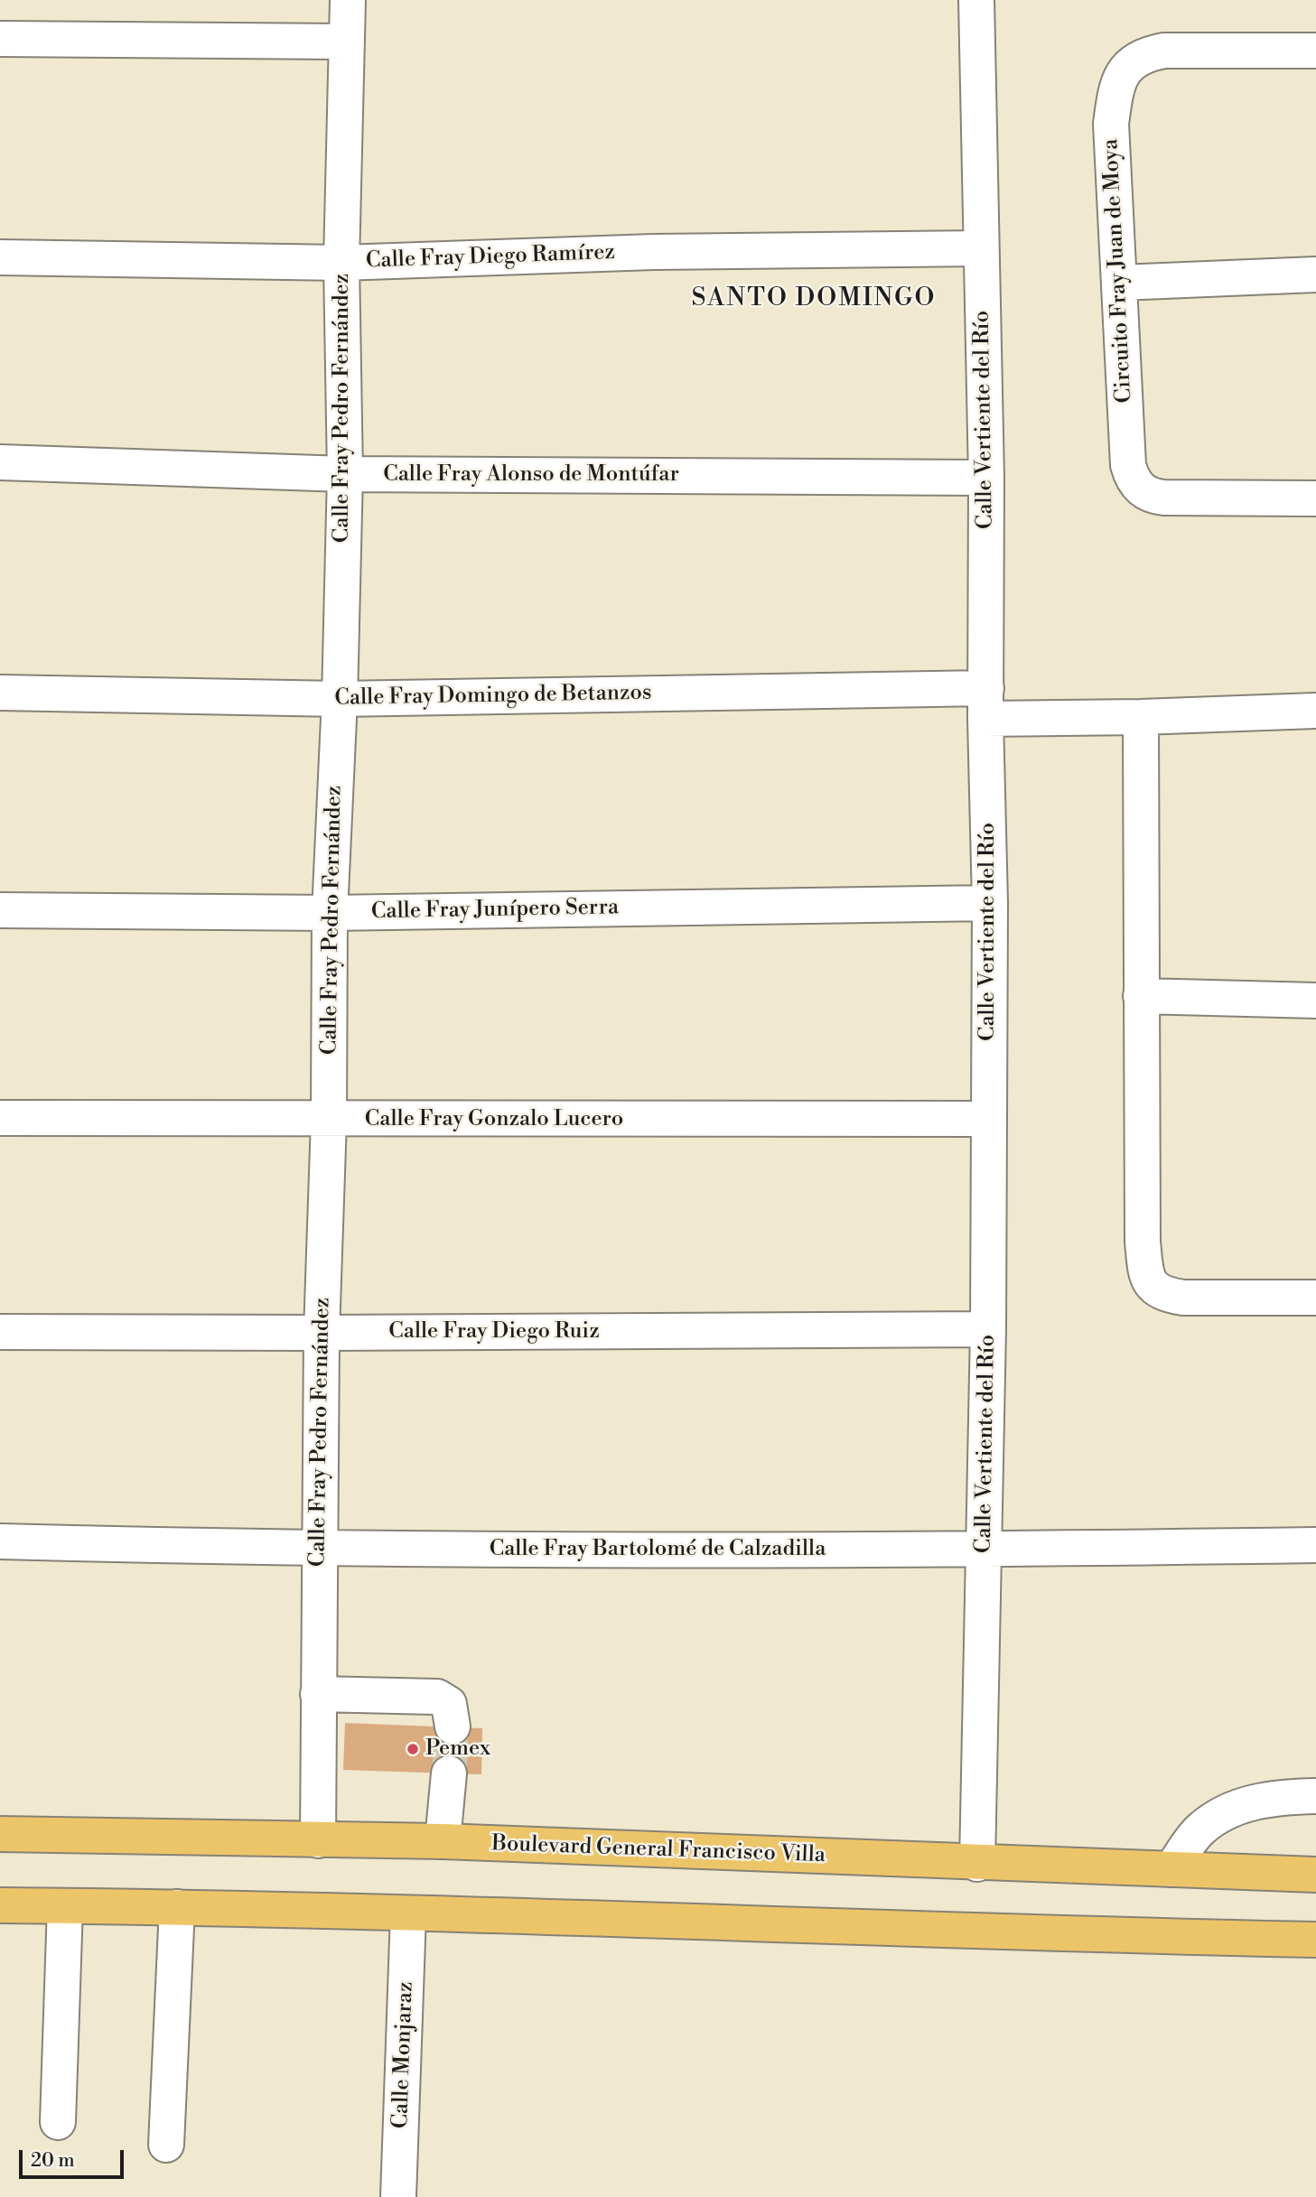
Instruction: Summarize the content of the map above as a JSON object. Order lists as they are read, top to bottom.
{
  "streets": {
    "main road": ["Boulevard General Francisco Villa"],
    "street": [
      "Calle Fray Diego Ramírez",
      "Circuito Fray Juan de Moya",
      "Calle Fray Pedro Fernández",
      "Calle Vertiente del Río",
      "Calle Fray Alonso de Montúfar",
      "Calle Fray Domingo de Betanzos",
      "Calle Fray Junípero Serra",
      "Calle Fray Gonzalo Lucero",
      "Calle Fray Diego Ruiz",
      "Calle Fray Bartolomé de Calzadilla",
      "Calle Monjaraz"
    ]
  },
  "crossings": [
    ["Calle Fray Diego Ramírez", "Calle Fray Pedro Fernández"],
    ["Calle Fray Diego Ramírez", "Calle Vertiente del Río"],
    ["Calle Fray Pedro Fernández", "Calle Fray Alonso de Montúfar"],
    ["Calle Fray Pedro Fernández", "Calle Fray Domingo de Betanzos"],
    ["Calle Fray Pedro Fernández", "Calle Fray Junípero Serra"],
    ["Calle Fray Pedro Fernández", "Calle Fray Gonzalo Lucero"],
    ["Calle Fray Pedro Fernández", "Calle Fray Diego Ruiz"],
    ["Calle Fray Pedro Fernández", "Calle Fray Bartolomé de Calzadilla"],
    ["Calle Fray Pedro Fernández", "Boulevard General Francisco Villa"],
    ["Calle Vertiente del Río", "Calle Fray Alonso de Montúfar"],
    ["Calle Vertiente del Río", "Calle Fray Domingo de Betanzos"],
    ["Calle Vertiente del Río", "Calle Fray Junípero Serra"],
    ["Calle Vertiente del Río", "Calle Fray Gonzalo Lucero"],
    ["Calle Vertiente del Río", "Calle Fray Diego Ruiz"],
    ["Calle Vertiente del Río", "Calle Fray Bartolomé de Calzadilla"],
    ["Calle Vertiente del Río", "Boulevard General Francisco Villa"]
  ],
  "districts": ["SANTO DOMINGO"],
  "places": ["Pemex"],
  "scale_bar": "20 m"
}
